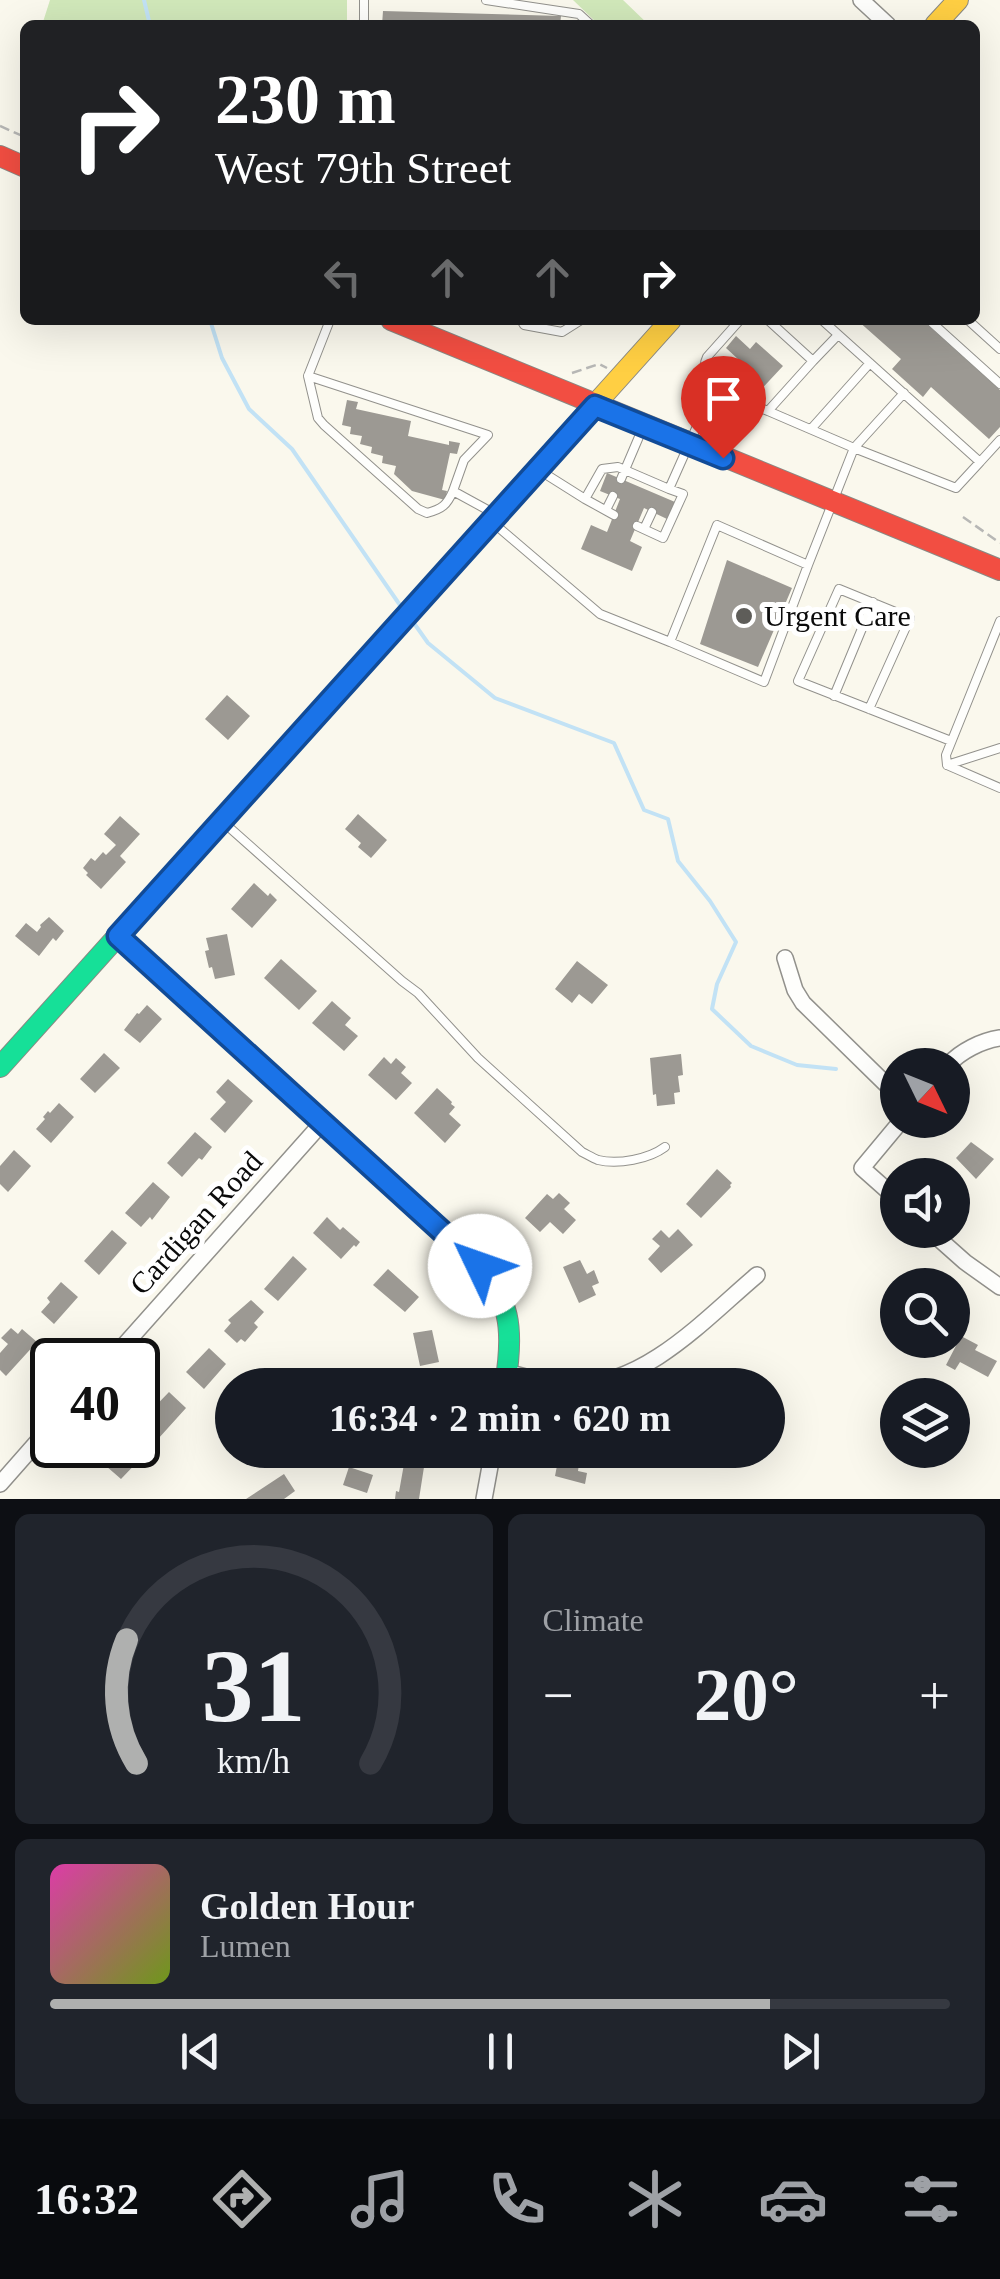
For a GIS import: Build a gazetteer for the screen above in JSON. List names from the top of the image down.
{
  "streets": {
    "street": ["Cardigan Road"]
  },
  "places": ["Urgent Care"],
  "north": "bottom right",
  "page": {
    "turn": ["230 m", "West 79th Street"],
    "limit": "40",
    "trip": "16:34 · 2 min · 620 m",
    "tile": "Climate",
    "heat": ["−", "20°", "+"],
    "song": ["Golden Hour", "Lumen"],
    "tabs": "16:32",
    "gauge": ["31", "km/h"]
  }
}
